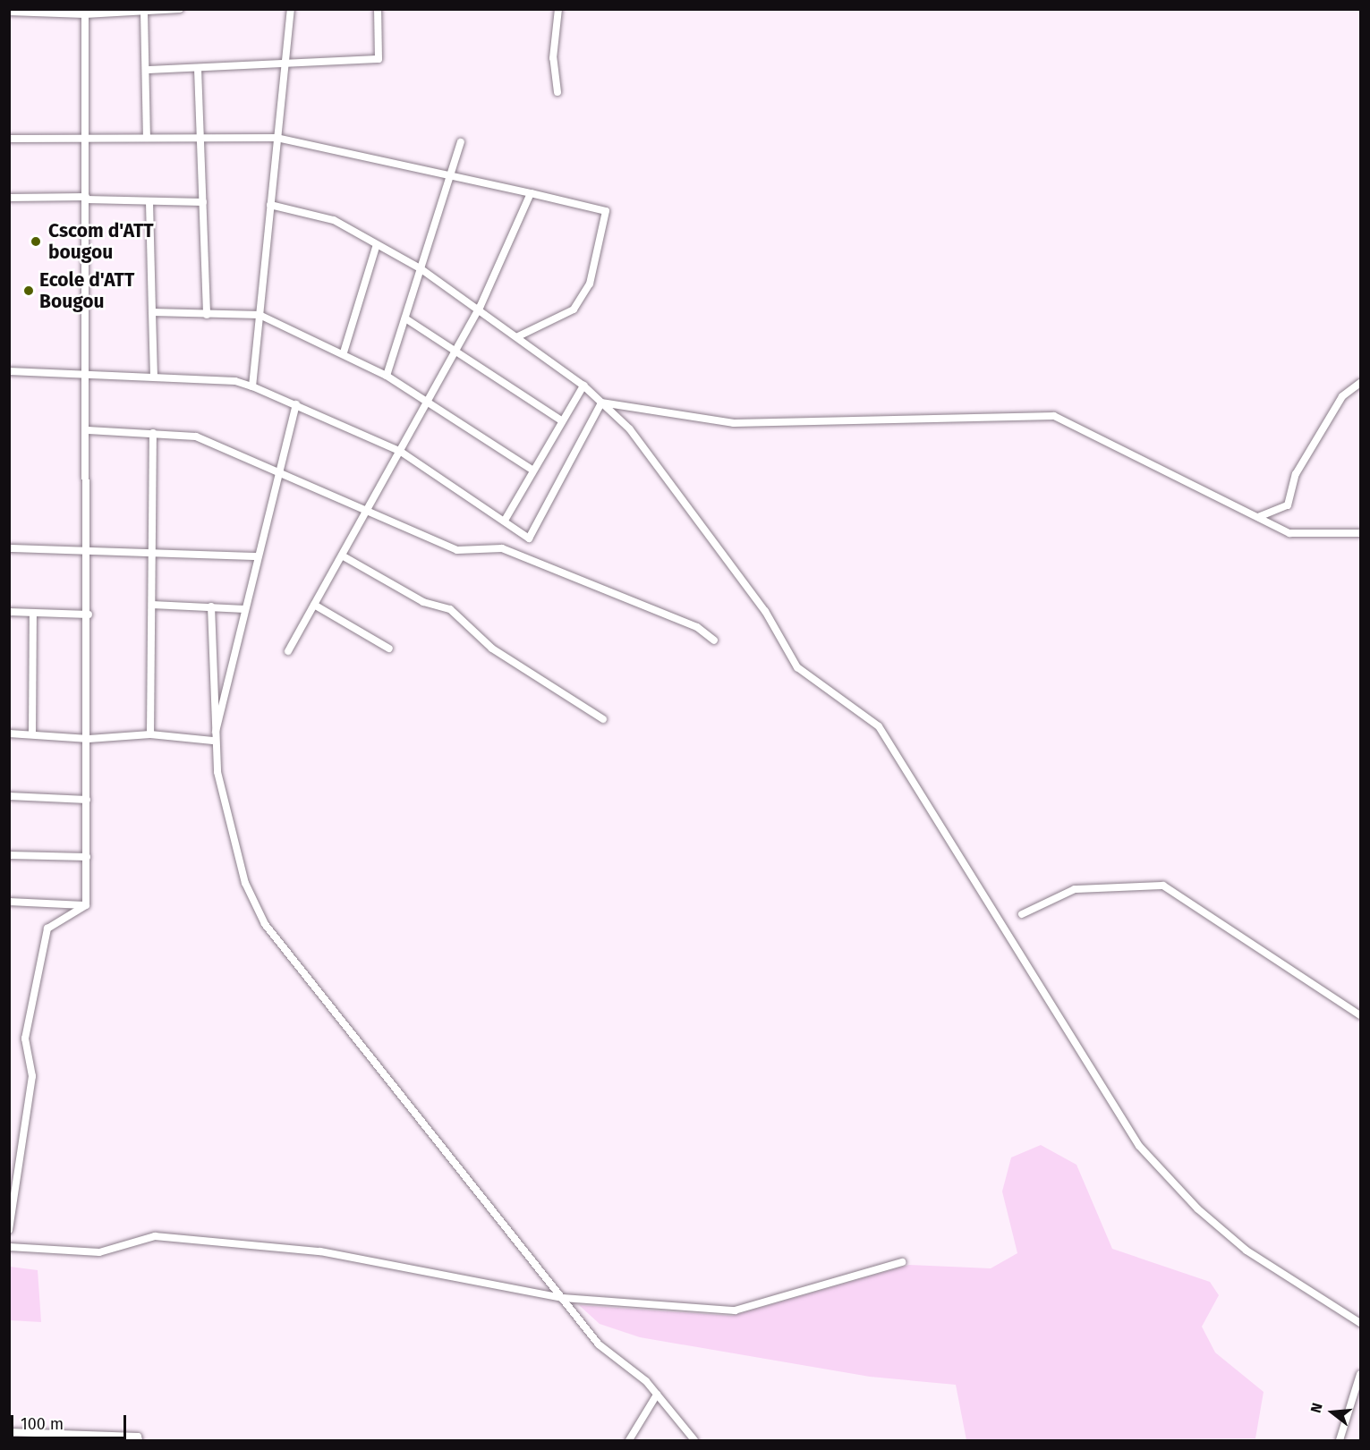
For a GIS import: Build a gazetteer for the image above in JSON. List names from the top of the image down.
{
  "places": ["Cscom d'ATT bougou", "Ecole d'ATT Bougou"],
  "scale_bar": "100 m",
  "north": "left"
}
